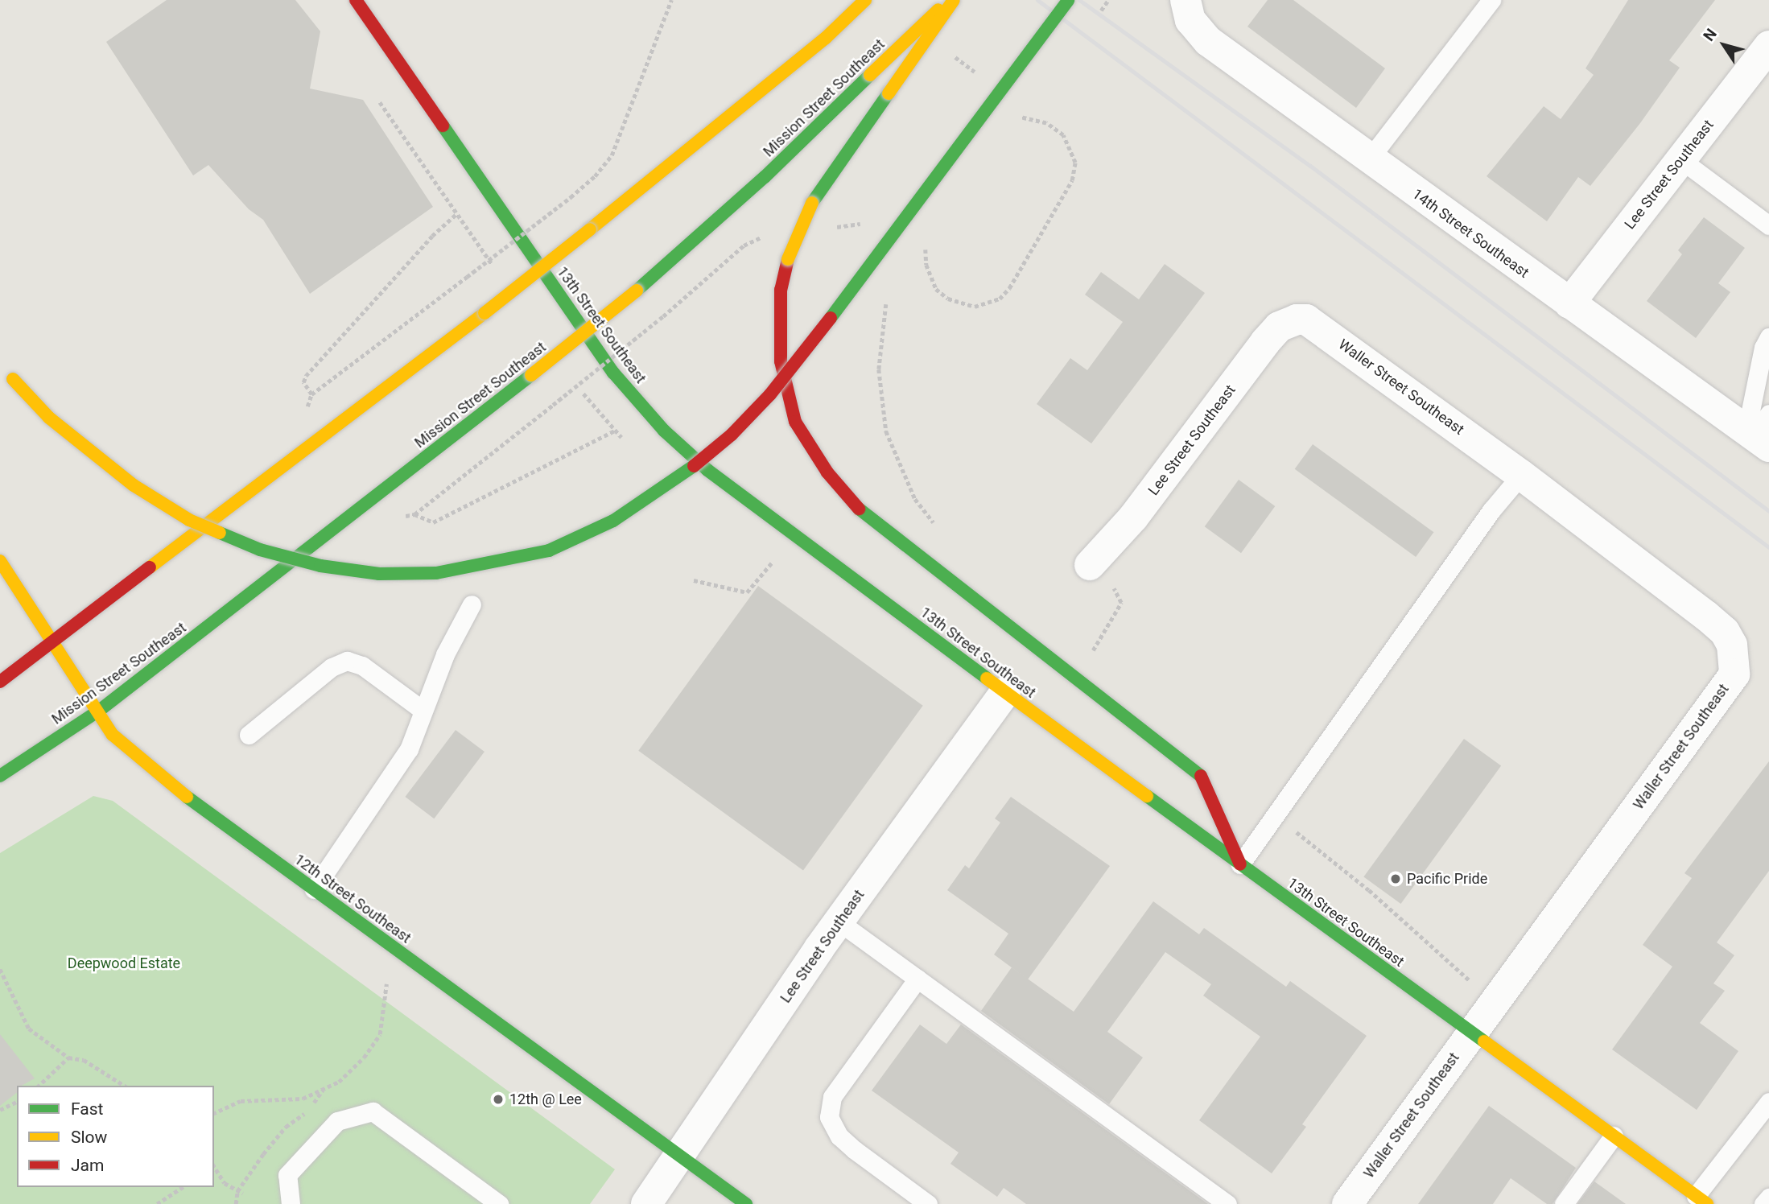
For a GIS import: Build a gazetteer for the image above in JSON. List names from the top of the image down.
{
  "streets": {
    "main road": ["Mission Street Southeast", "13th Street Southeast", "12th Street Southeast"],
    "street": ["Lee Street Southeast", "14th Street Southeast", "Waller Street Southeast"]
  },
  "crossings": [
    ["Mission Street Southeast", "12th Street Southeast"],
    ["Lee Street Southeast", "14th Street Southeast"],
    ["Lee Street Southeast", "13th Street Southeast"],
    ["Lee Street Southeast", "Waller Street Southeast"],
    ["Lee Street Southeast", "12th Street Southeast"],
    ["13th Street Southeast", "Waller Street Southeast"]
  ],
  "parks": ["Deepwood Estate"],
  "places": ["Pacific Pride", "12th @ Lee"],
  "legend": ["Fast", "Slow", "Jam"],
  "north": "top left"
}
